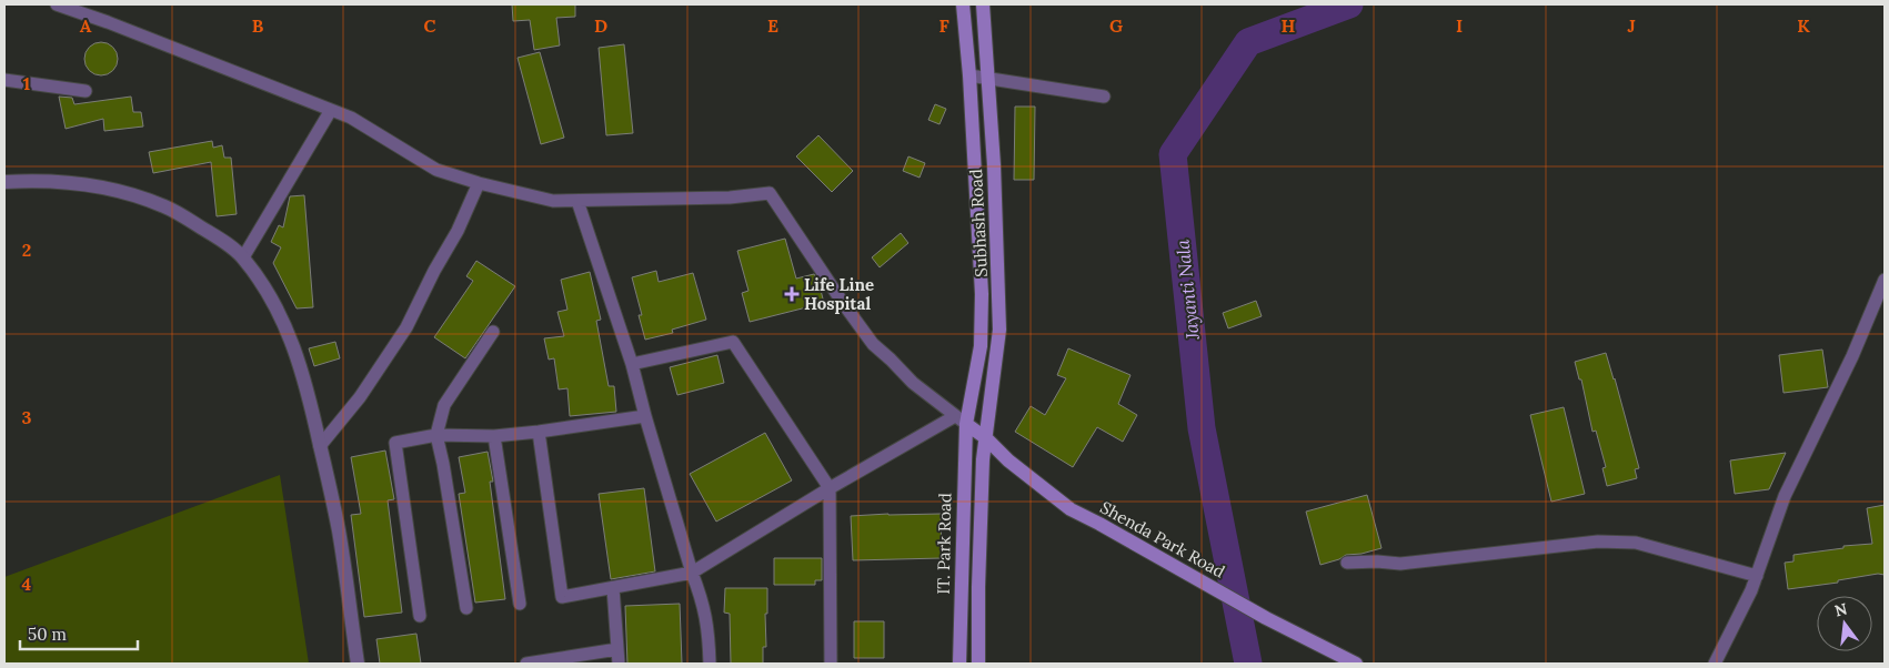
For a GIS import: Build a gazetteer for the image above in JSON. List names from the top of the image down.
{
  "streets": {
    "main road": ["Subhash Road", "Shenda Park Road", "IT. Park Road"]
  },
  "crossings": [
    ["Subhash Road", "Shenda Park Road"],
    ["Subhash Road", "IT. Park Road"],
    ["Shenda Park Road", "IT. Park Road"]
  ],
  "water": ["Jayanti Nala"],
  "places": {
    "health": ["Life Line Hospital"]
  },
  "scale_bar": "50 m",
  "north": "top",
  "grid": {
    "columns": [
      "A",
      "B",
      "C",
      "D",
      "E",
      "F",
      "G",
      "H",
      "I",
      "J",
      "K"
    ],
    "rows": [
      "1",
      "2",
      "3",
      "4"
    ]
  }
}
